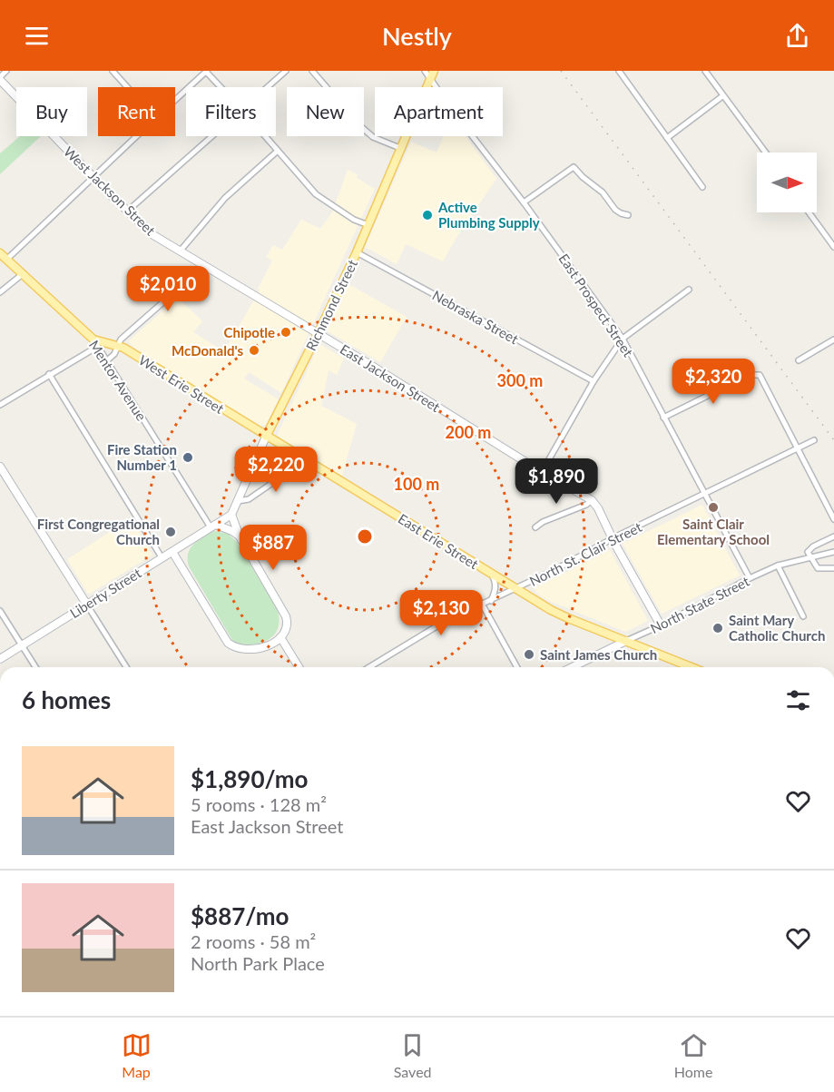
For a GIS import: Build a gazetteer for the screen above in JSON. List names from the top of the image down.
{
  "streets": {
    "main road": [
      "Richmond Street",
      "Mentor Avenue",
      "West Erie Street",
      "East Erie Street"
    ],
    "street": [
      "West Jackson Street",
      "East Prospect Street",
      "Nebraska Street",
      "East Jackson Street",
      "North St. Clair Street",
      "Liberty Street",
      "North State Street"
    ]
  },
  "crossings": [
    ["West Jackson Street", "Richmond Street"],
    ["West Jackson Street", "East Jackson Street"],
    ["Richmond Street", "East Prospect Street"],
    ["Richmond Street", "Nebraska Street"],
    ["Richmond Street", "East Jackson Street"],
    ["Richmond Street", "West Erie Street"],
    ["Richmond Street", "East Erie Street"],
    ["East Prospect Street", "North St. Clair Street"],
    ["East Prospect Street", "North State Street"],
    ["East Jackson Street", "North St. Clair Street"],
    ["East Jackson Street", "North State Street"],
    ["Mentor Avenue", "West Erie Street"],
    ["Mentor Avenue", "Liberty Street"],
    ["West Erie Street", "East Erie Street"],
    ["East Erie Street", "North St. Clair Street"],
    ["East Erie Street", "North State Street"]
  ],
  "places": [
    "Active Plumbing Supply",
    "Chipotle",
    "McDonald's",
    "Fire Station Number 1",
    "Saint Clair Elementary School",
    "First Congregational Church",
    "Saint Mary Catholic Church",
    "Saint James Church"
  ],
  "north": "right",
  "page": {
    "header": "Nestly",
    "chip": [
      "Buy",
      "Rent",
      "Filters",
      "New",
      "Apartment"
    ],
    "price": [
      "$2,010",
      "$2,320",
      "$2,220",
      "$1,890",
      "$887",
      "$2,130"
    ],
    "heading": "6 homes",
    "list": [
      {
        "name": "$1,890/mo",
        "note": "5 rooms · 128 m² · East Jackson Street"
      },
      {
        "name": "$887/mo",
        "note": "2 rooms · 58 m² · North Park Place"
      }
    ],
    "tabs": ["Map", "Saved", "Home"]
  },
  "rings": ["300 m", "200 m", "100 m"]
}
